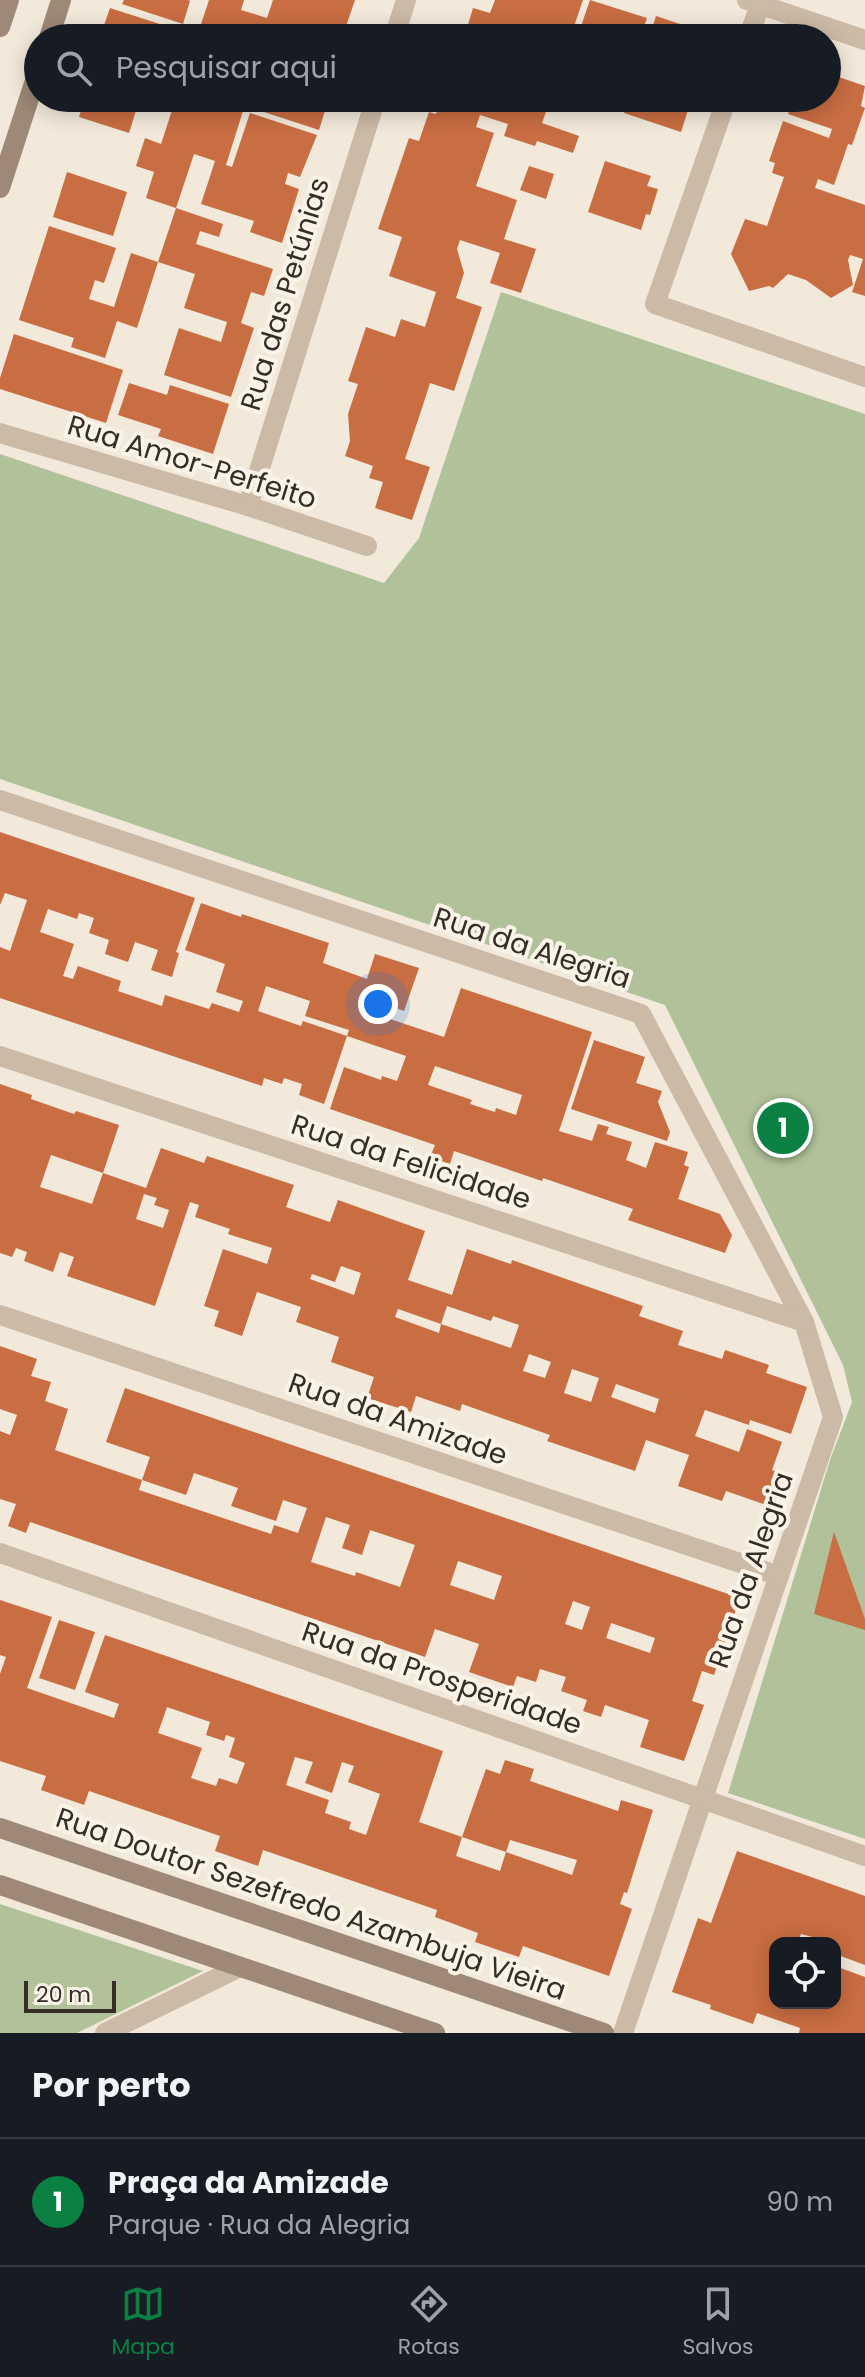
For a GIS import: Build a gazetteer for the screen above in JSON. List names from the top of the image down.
{
  "streets": {
    "main road": ["Rua Doutor Sezefredo Azambuja Vieira"],
    "street": [
      "Rua das Petúnias",
      "Rua Amor-Perfeito",
      "Rua da Alegria",
      "Rua da Felicidade",
      "Rua da Amizade",
      "Rua da Prosperidade"
    ]
  },
  "crossings": [
    ["Rua das Petúnias", "Rua Amor-Perfeito"],
    ["Rua da Alegria", "Rua da Felicidade"],
    ["Rua da Alegria", "Rua da Amizade"],
    ["Rua da Alegria", "Rua da Prosperidade"]
  ],
  "scale_bar": "20 m",
  "page": {
    "search": "Pesquisar aqui",
    "pins": "1",
    "scale": "20 m",
    "heading": "Por perto",
    "list": [
      {
        "mark": "1",
        "name": "Praça da Amizade",
        "note": "Parque · Rua da Alegria",
        "value": "90 m"
      }
    ],
    "nav": ["Mapa", "Rotas", "Salvos"]
  }
}
